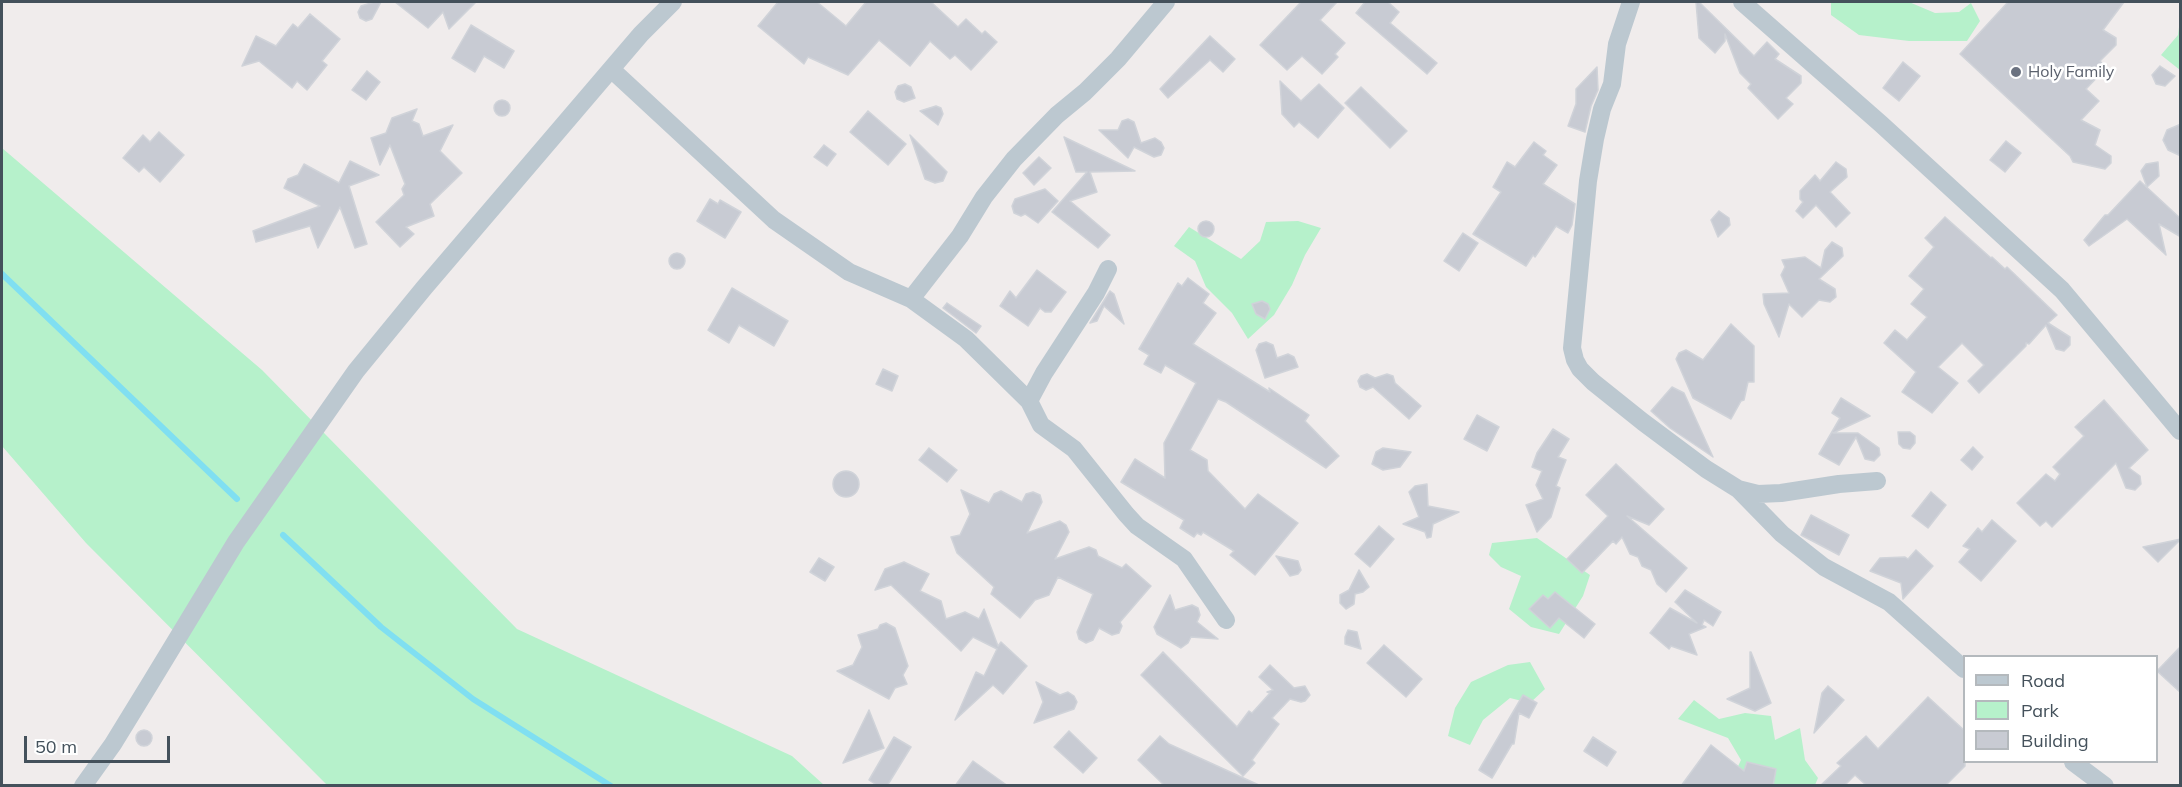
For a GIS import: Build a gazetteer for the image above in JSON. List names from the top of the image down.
{
  "places": ["Holy Family"],
  "legend": ["Road", "Park", "Building"],
  "scale_bar": "50 m"
}
